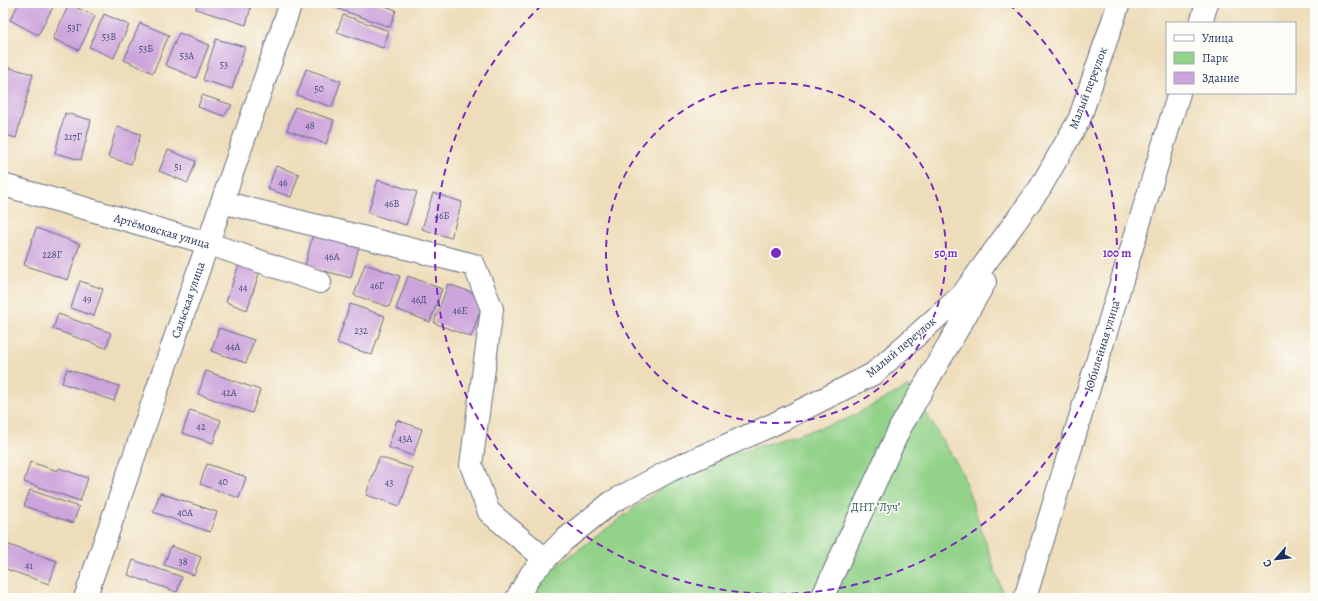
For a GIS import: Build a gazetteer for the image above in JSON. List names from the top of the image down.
{
  "streets": {
    "street": [
      "Малый переулок",
      "Артёмовская улица",
      "Сальская улица",
      "Юбилейная улица"
    ]
  },
  "crossings": [
    ["Артёмовская улица", "Сальская улица"]
  ],
  "parks": ["ДНТ \"Луч\""],
  "house_numbers": [
    "53Г",
    "53В",
    "53Б",
    "53А",
    "53",
    "50",
    "48",
    "217Г",
    "51",
    "46",
    "46В",
    "46Б",
    "228Г",
    "46А",
    "46Г",
    "44",
    "49",
    "46Д",
    "46Е",
    "232",
    "44А",
    "42А",
    "42",
    "43А",
    "40",
    "43",
    "40А",
    "38",
    "41"
  ],
  "legend": ["Улица", "Парк", "Здание"],
  "north": "bottom left",
  "rings": ["50 m", "100 m"]
}
